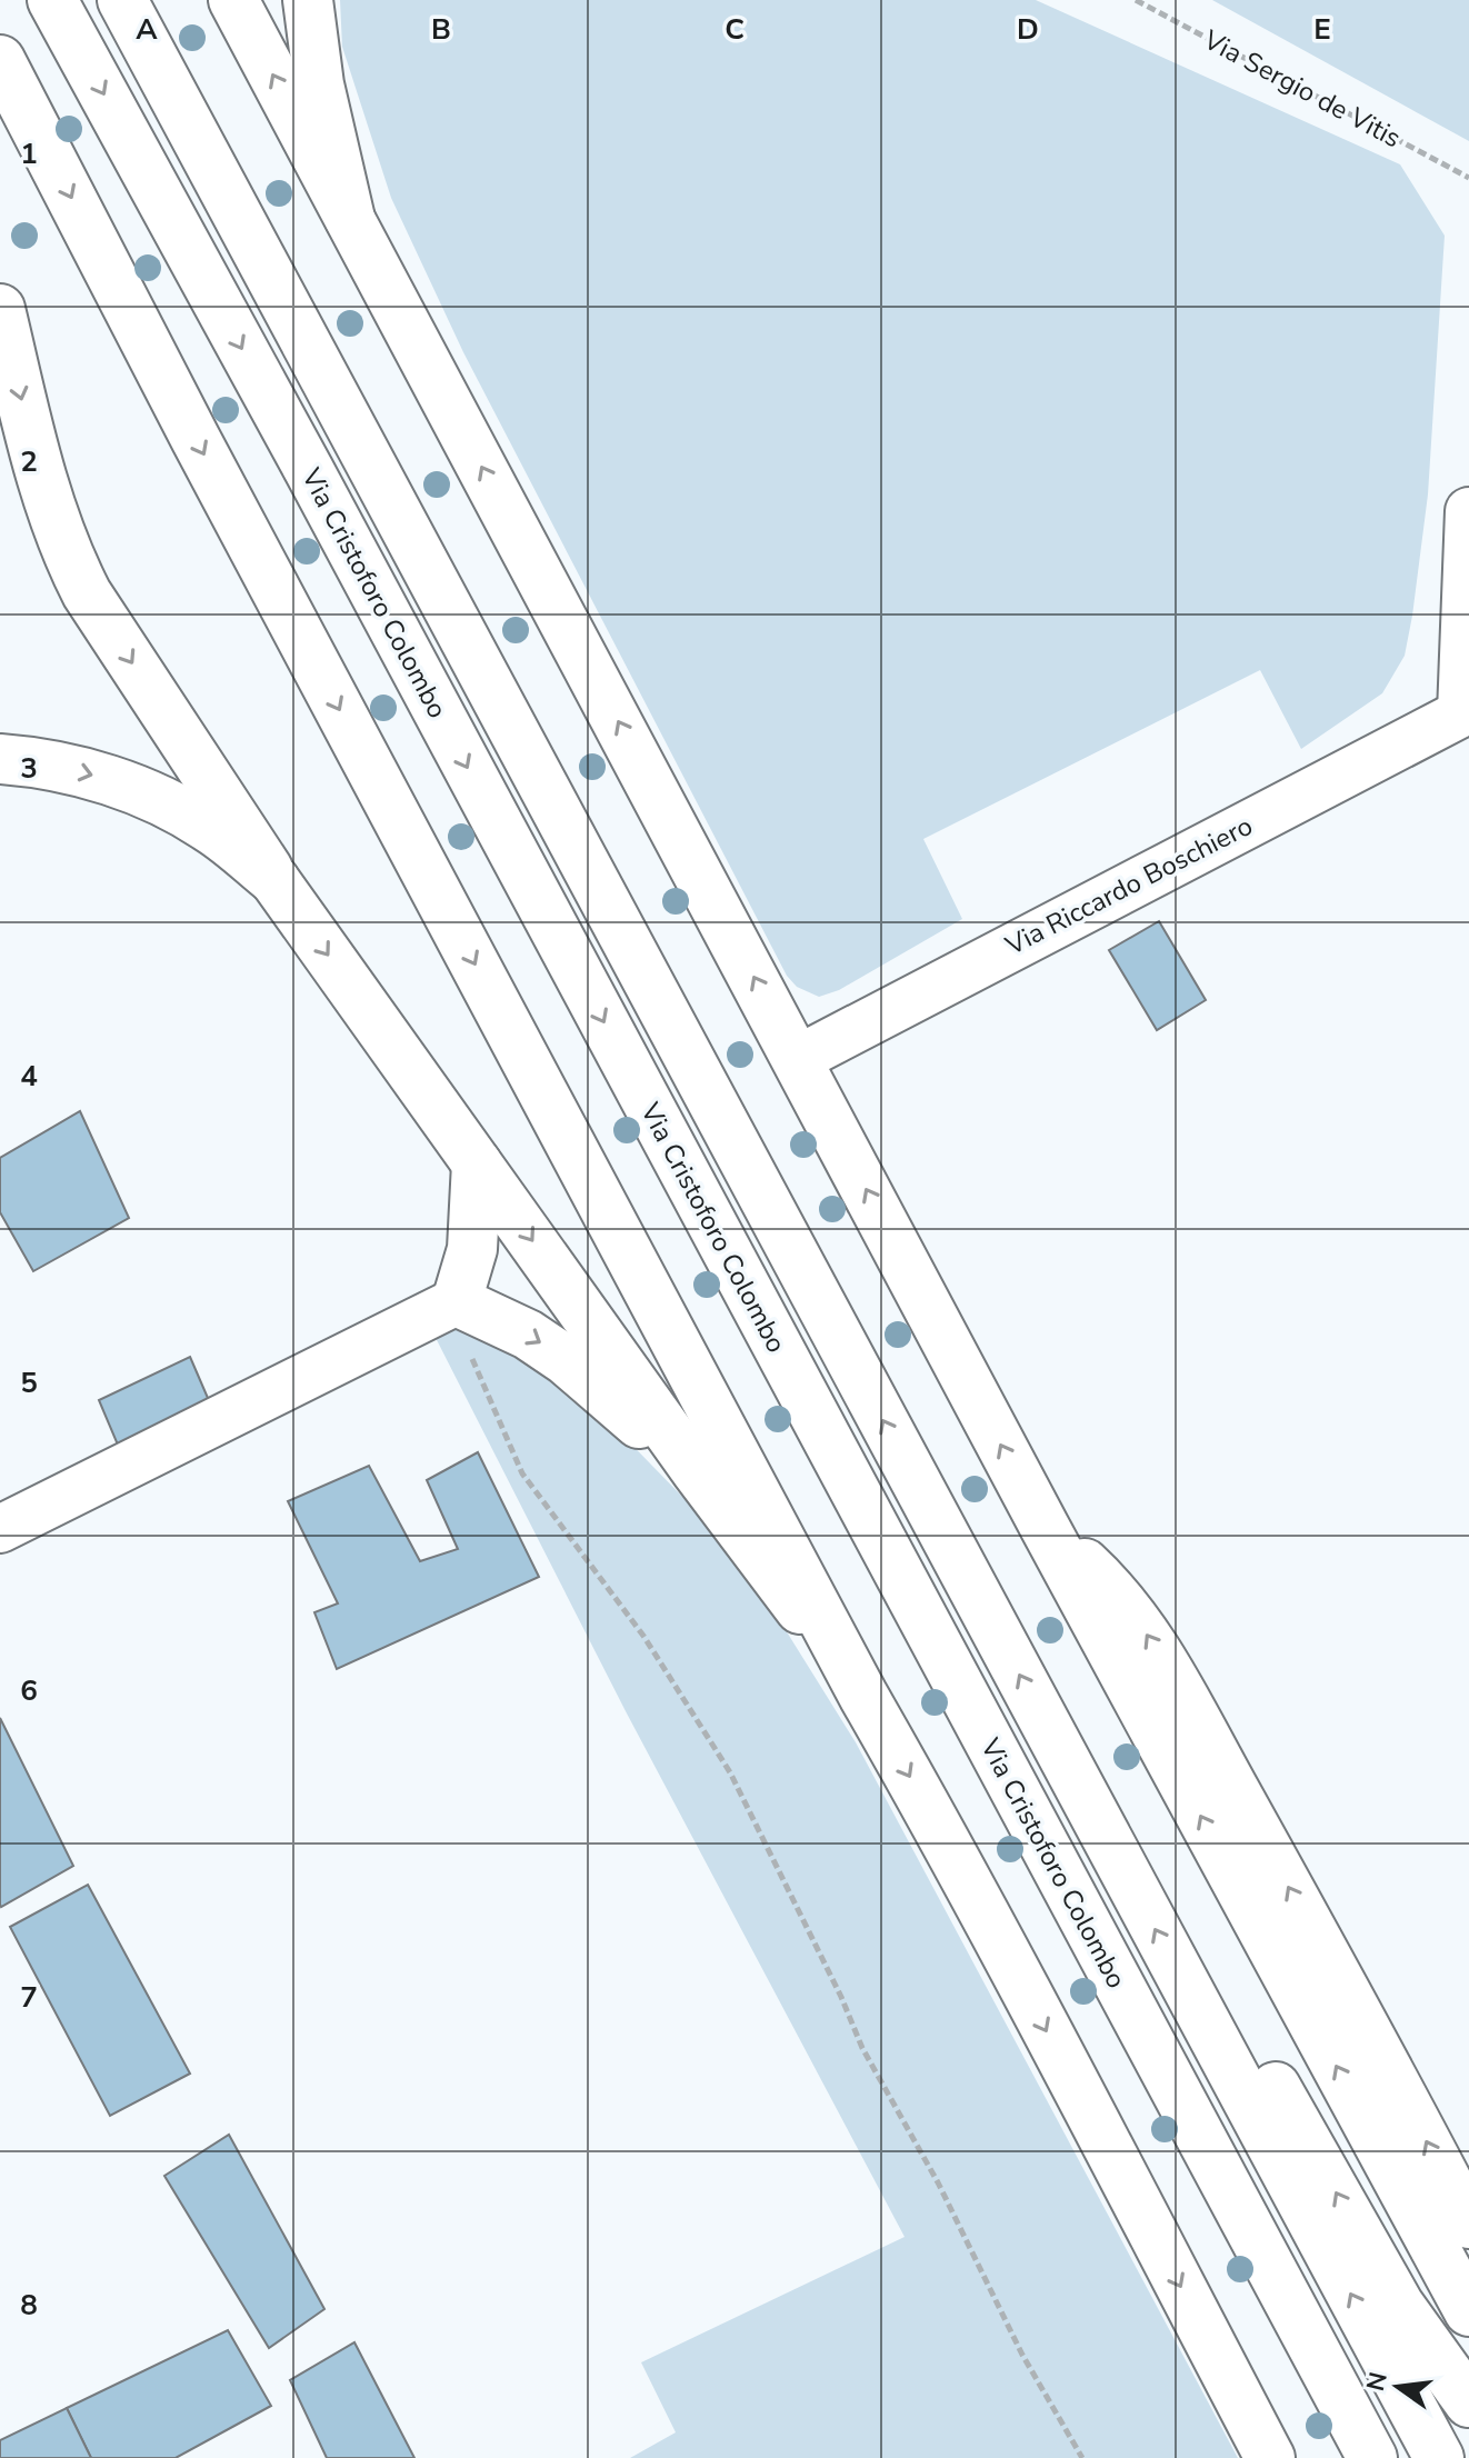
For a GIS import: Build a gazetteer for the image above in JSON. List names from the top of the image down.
{
  "streets": {
    "main road": ["Via Cristoforo Colombo"],
    "street": ["Via Riccardo Boschiero"],
    "path": ["Via Sergio de Vitis"]
  },
  "north": "left",
  "grid": {
    "columns": [
      "A",
      "B",
      "C",
      "D",
      "E"
    ],
    "rows": [
      "1",
      "2",
      "3",
      "4",
      "5",
      "6",
      "7",
      "8"
    ]
  }
}
